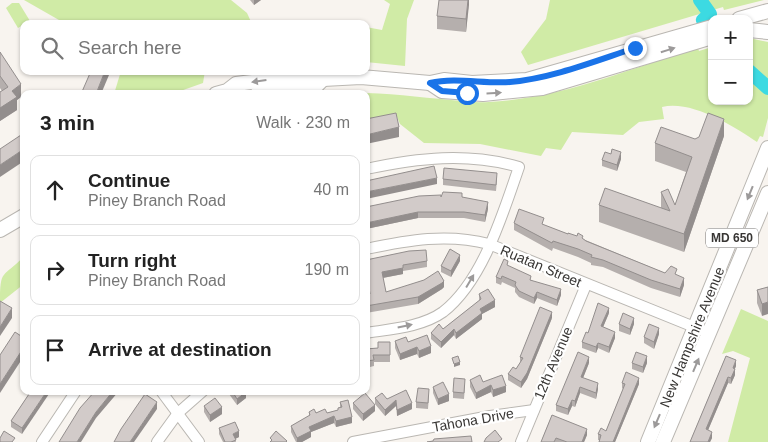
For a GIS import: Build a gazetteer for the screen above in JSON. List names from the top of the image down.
{
  "streets": {
    "main road": ["MD 650", "New Hampshire Avenue"],
    "street": ["Ruatan Street", "12th Avenue", "Tahona Drive"]
  },
  "crossings": [
    ["Ruatan Street", "New Hampshire Avenue"],
    ["Ruatan Street", "12th Avenue"],
    ["12th Avenue", "Tahona Drive"]
  ],
  "page": {
    "map_buttons": ["+", "−"],
    "search": "Search here",
    "heading": ["3 min", "Walk · 230 m"],
    "list": [
      ["Continue", "Piney Branch Road", "40 m"],
      ["Turn right", "Piney Branch Road", "190 m"],
      "Arrive at destination"
    ]
  }
}
